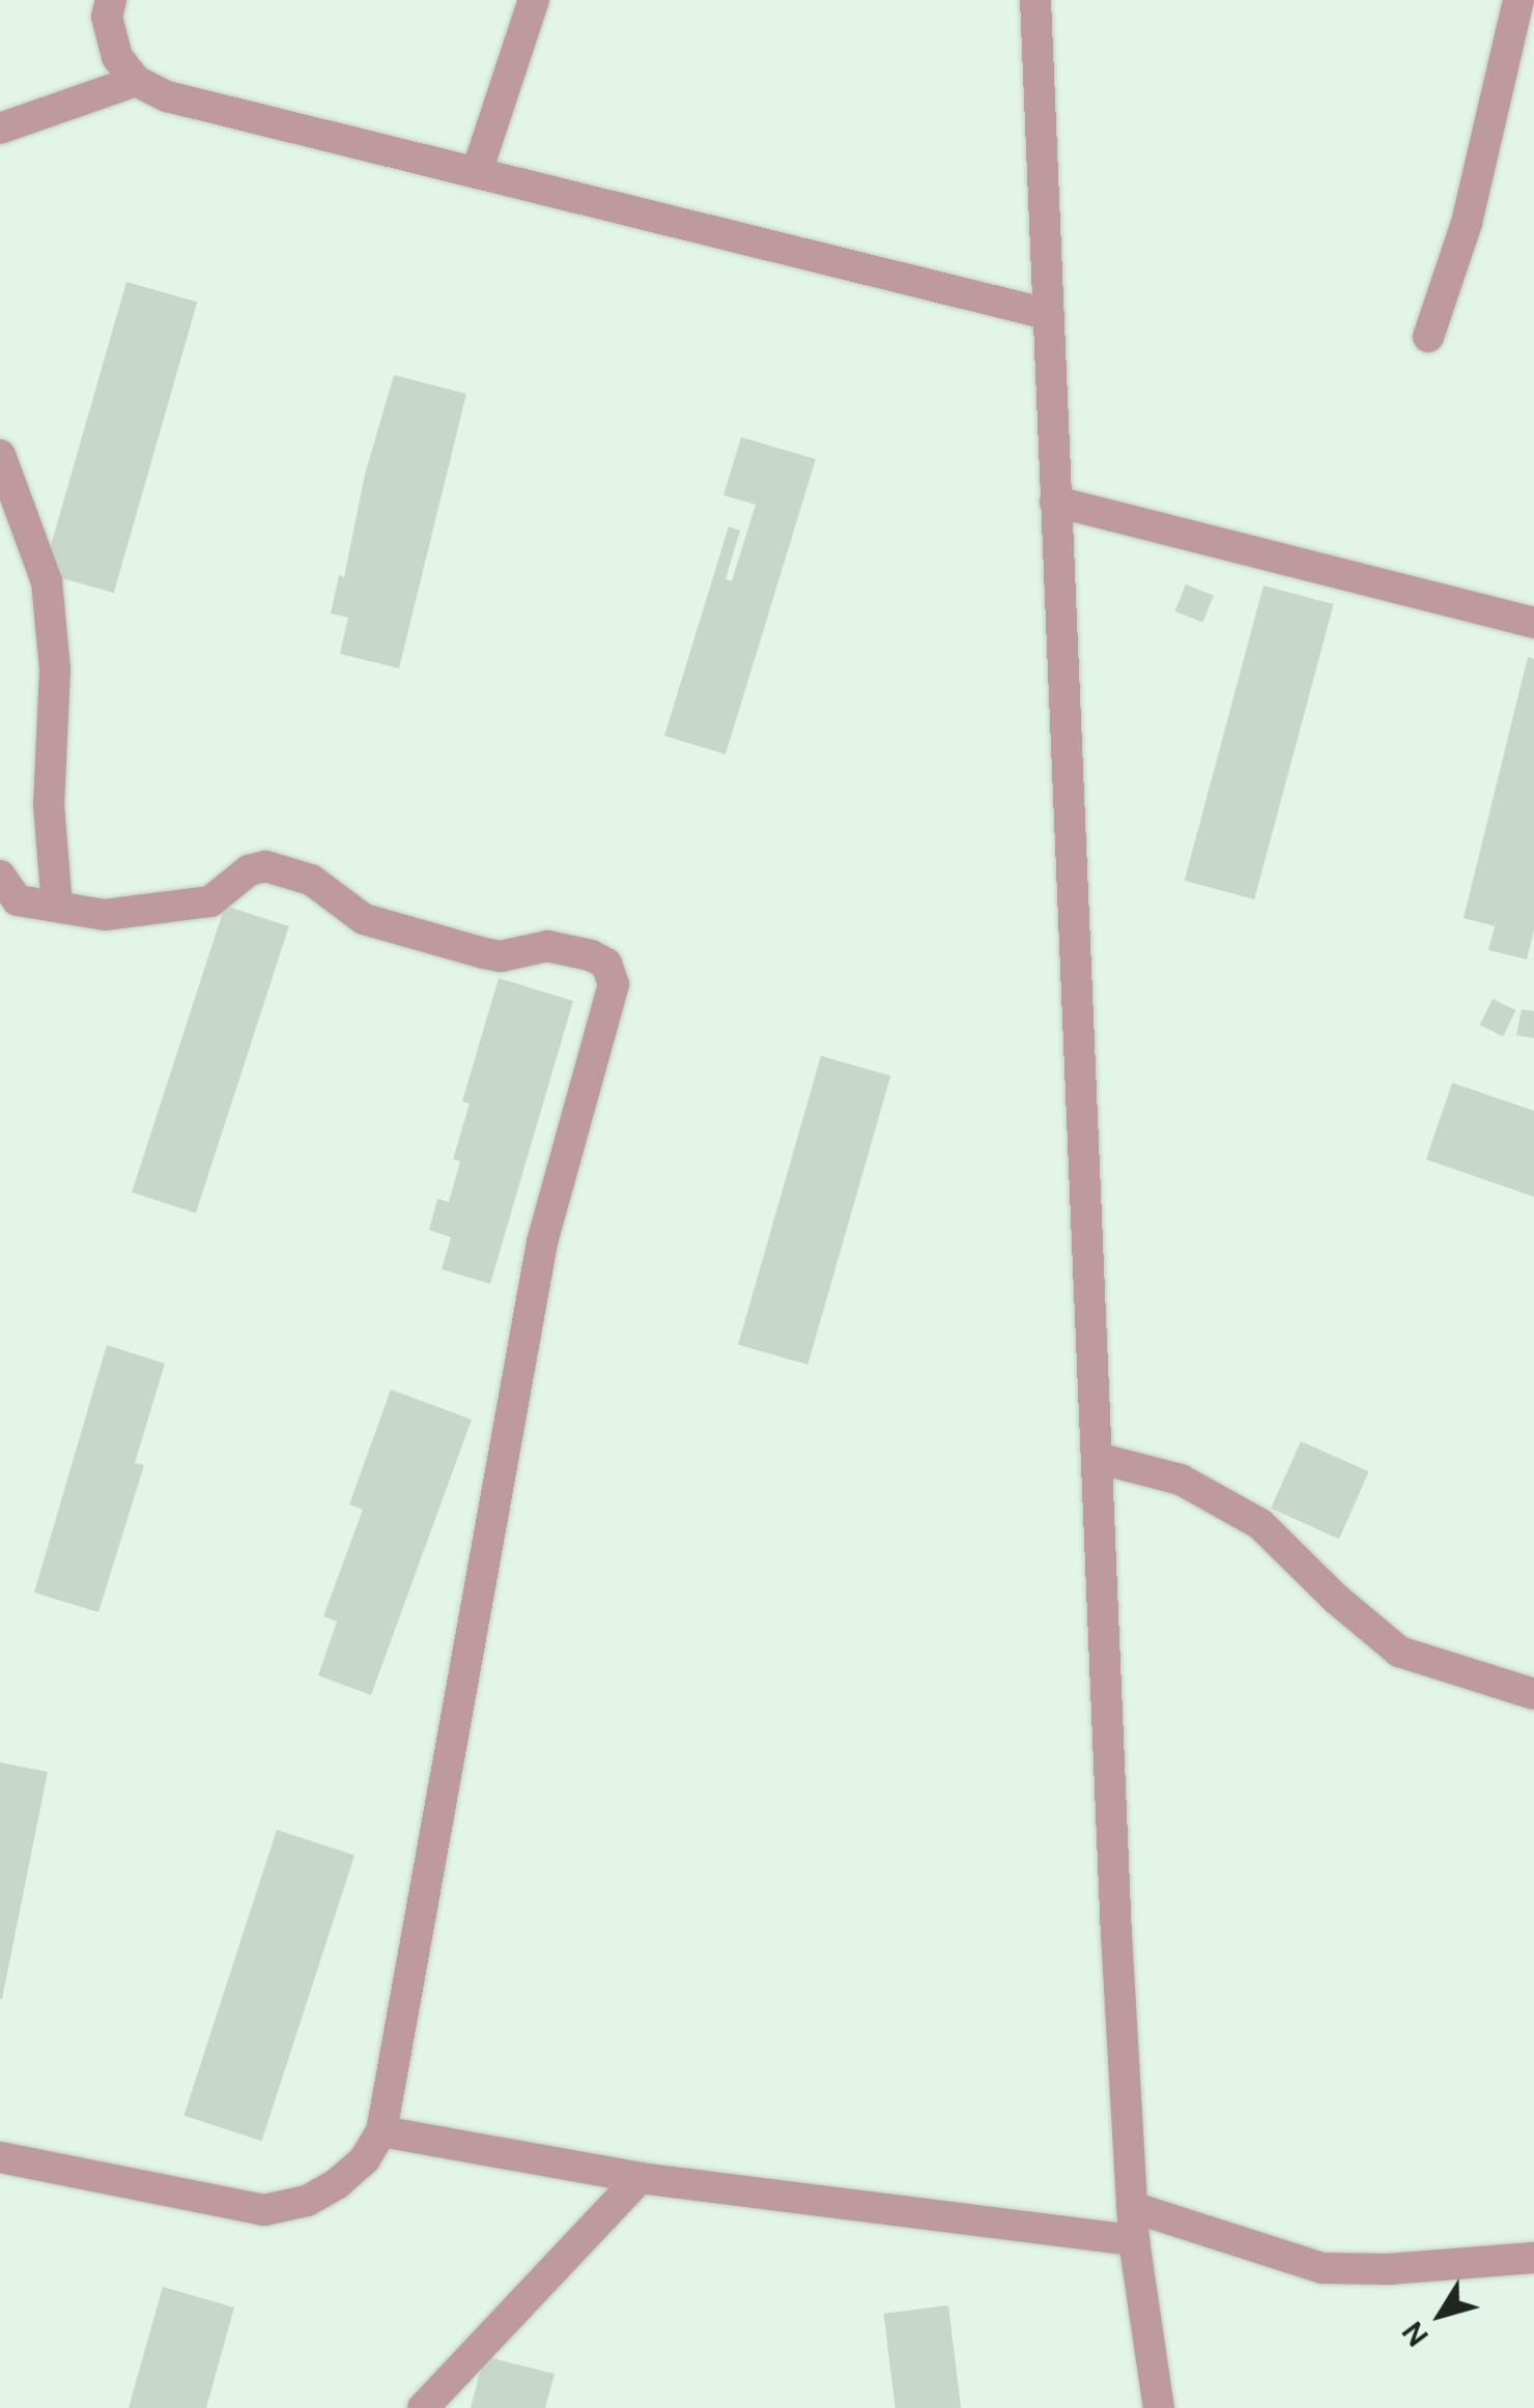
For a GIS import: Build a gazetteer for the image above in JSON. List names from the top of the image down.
{
  "north": "bottom left"
}
